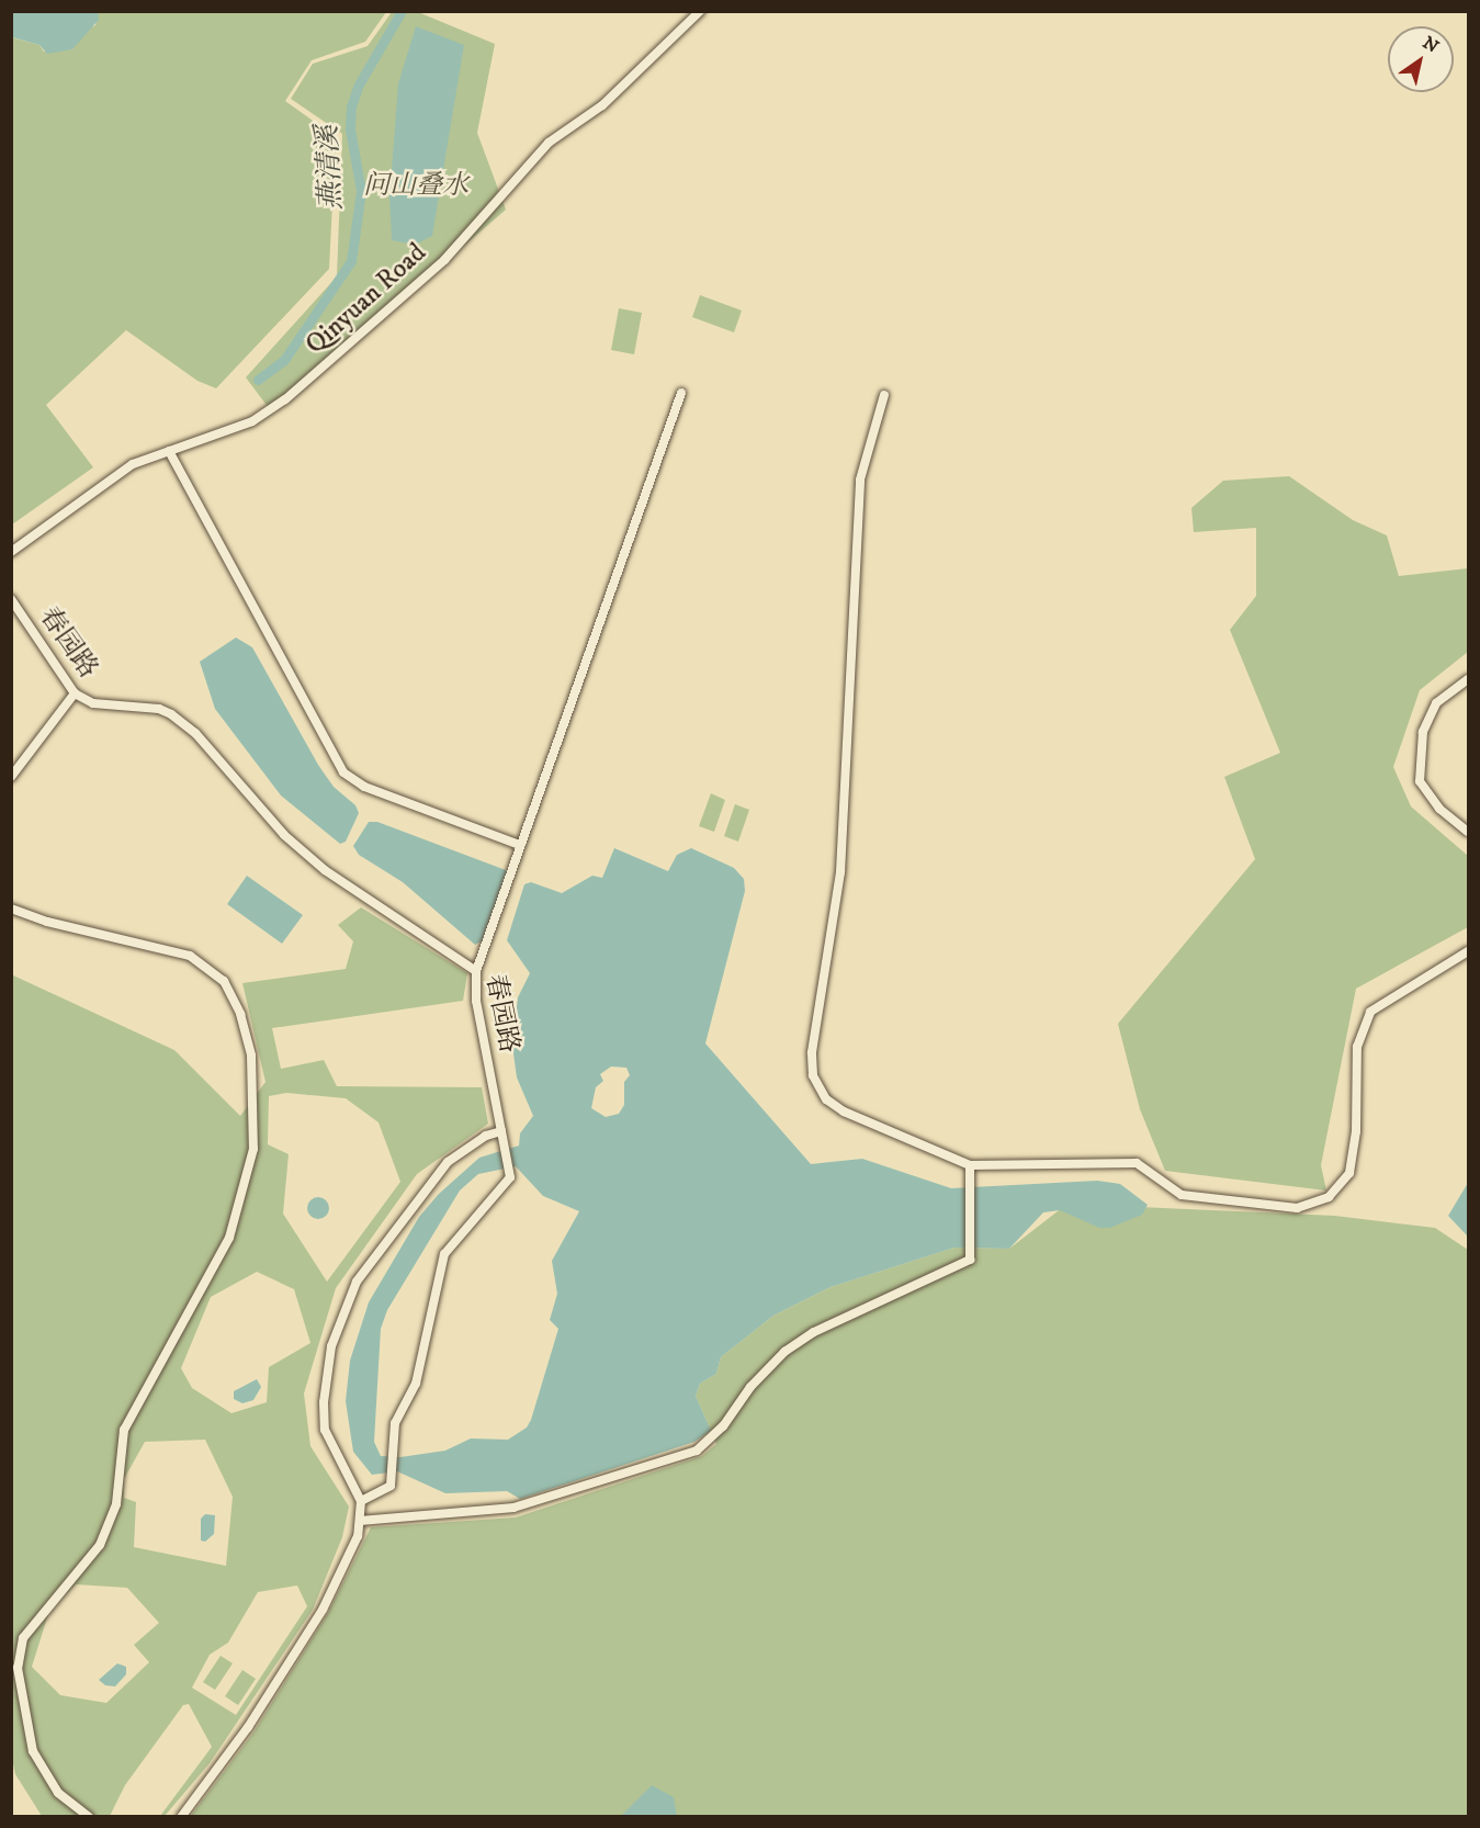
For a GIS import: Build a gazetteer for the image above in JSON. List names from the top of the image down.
{
  "streets": {
    "street": ["Qinyuan Road", "春园路"]
  },
  "water": ["燕清溪"],
  "parks": ["问山叠水"],
  "north": "top right"
}
